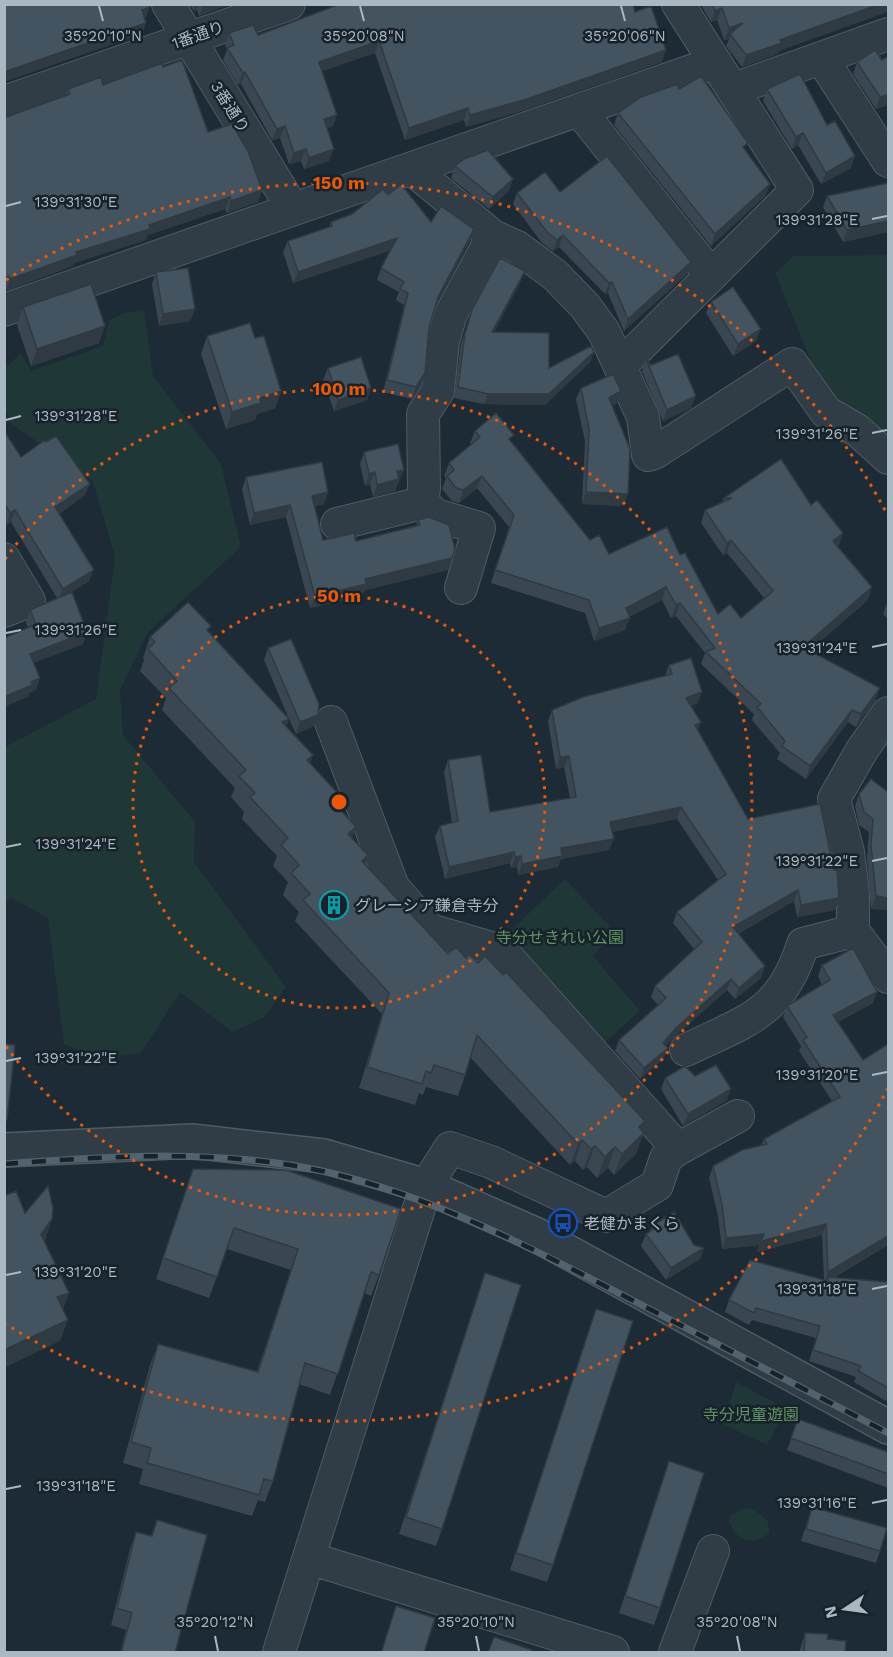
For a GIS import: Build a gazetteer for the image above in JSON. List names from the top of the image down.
{
  "streets": {
    "street": ["1番通り", "3番通り"]
  },
  "crossings": [
    ["1番通り", "3番通り"]
  ],
  "parks": ["寺分せきれい公園", "寺分児童遊園"],
  "places": {
    "building": ["グレーシア鎌倉寺分"],
    "bus stop": ["老健かまくら"]
  },
  "north": "left",
  "coordinates": [
    "35°20'10\"N",
    "35°20'08\"N",
    "35°20'06\"N",
    "139°31'30\"E",
    "139°31'28\"E",
    "139°31'26\"E",
    "139°31'24\"E",
    "139°31'22\"E",
    "139°31'20\"E",
    "139°31'18\"E",
    "139°31'16\"E",
    "35°20'12\"N"
  ],
  "rings": ["150 m", "100 m", "50 m"]
}
